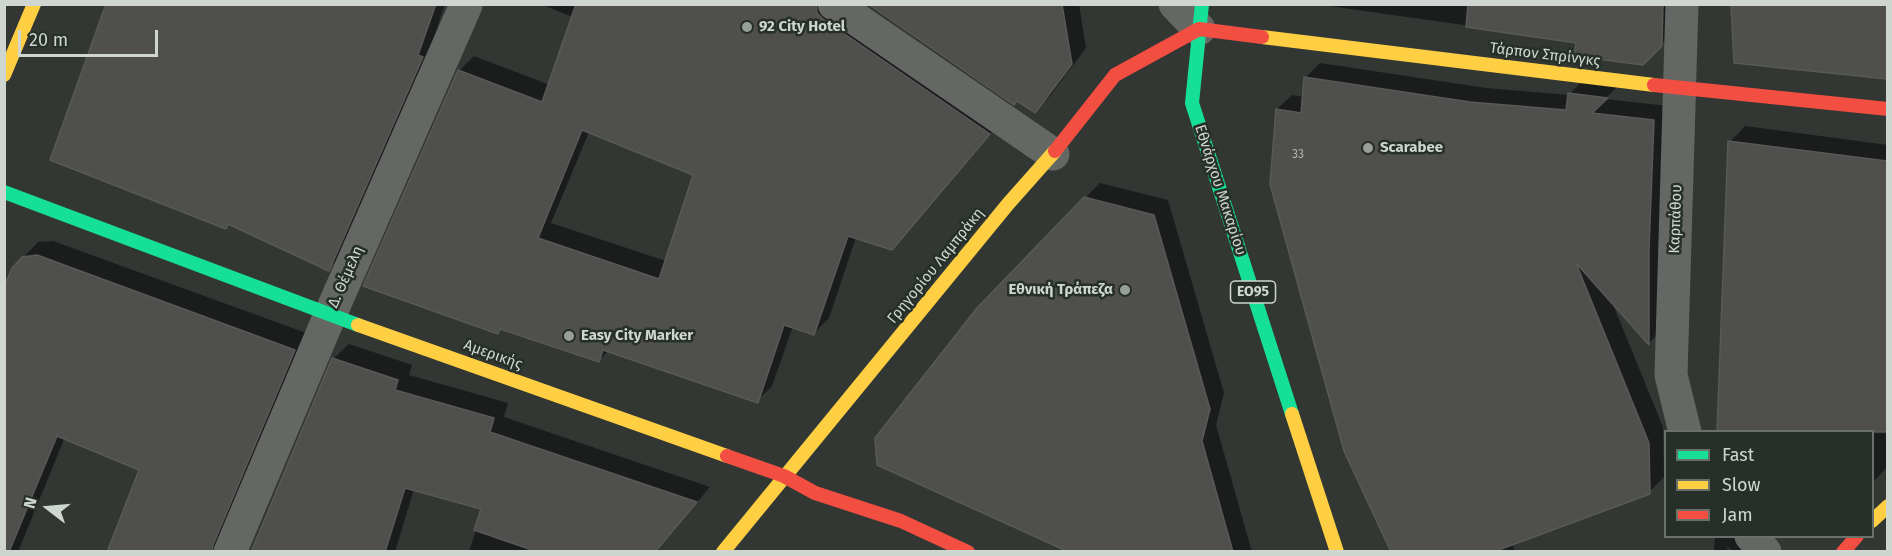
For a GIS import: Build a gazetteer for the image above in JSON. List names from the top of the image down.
{
  "streets": {
    "street": [
      "Τάρπον Σπρίνγκς",
      "Εθνάρχου Μακαρίου",
      "Καρπάθου",
      "Γρηγορίου Λαμπράκη",
      "Δ. Θέμελη",
      "ΕΟ95",
      "Αμερικής"
    ]
  },
  "crossings": [
    ["Τάρπον Σπρίνγκς", "Εθνάρχου Μακαρίου"],
    ["Τάρπον Σπρίνγκς", "Καρπάθου"],
    ["Τάρπον Σπρίνγκς", "Γρηγορίου Λαμπράκη"],
    ["Εθνάρχου Μακαρίου", "Γρηγορίου Λαμπράκη"],
    ["Γρηγορίου Λαμπράκη", "Αμερικής"],
    ["Δ. Θέμελη", "Αμερικής"]
  ],
  "places": [
    "92 City Hotel",
    "Scarabee",
    "Εθνική Τράπεζα",
    "Easy City Marker"
  ],
  "house_numbers": ["33"],
  "legend": ["Fast", "Slow", "Jam"],
  "scale_bar": "20 m",
  "north": "left"
}
